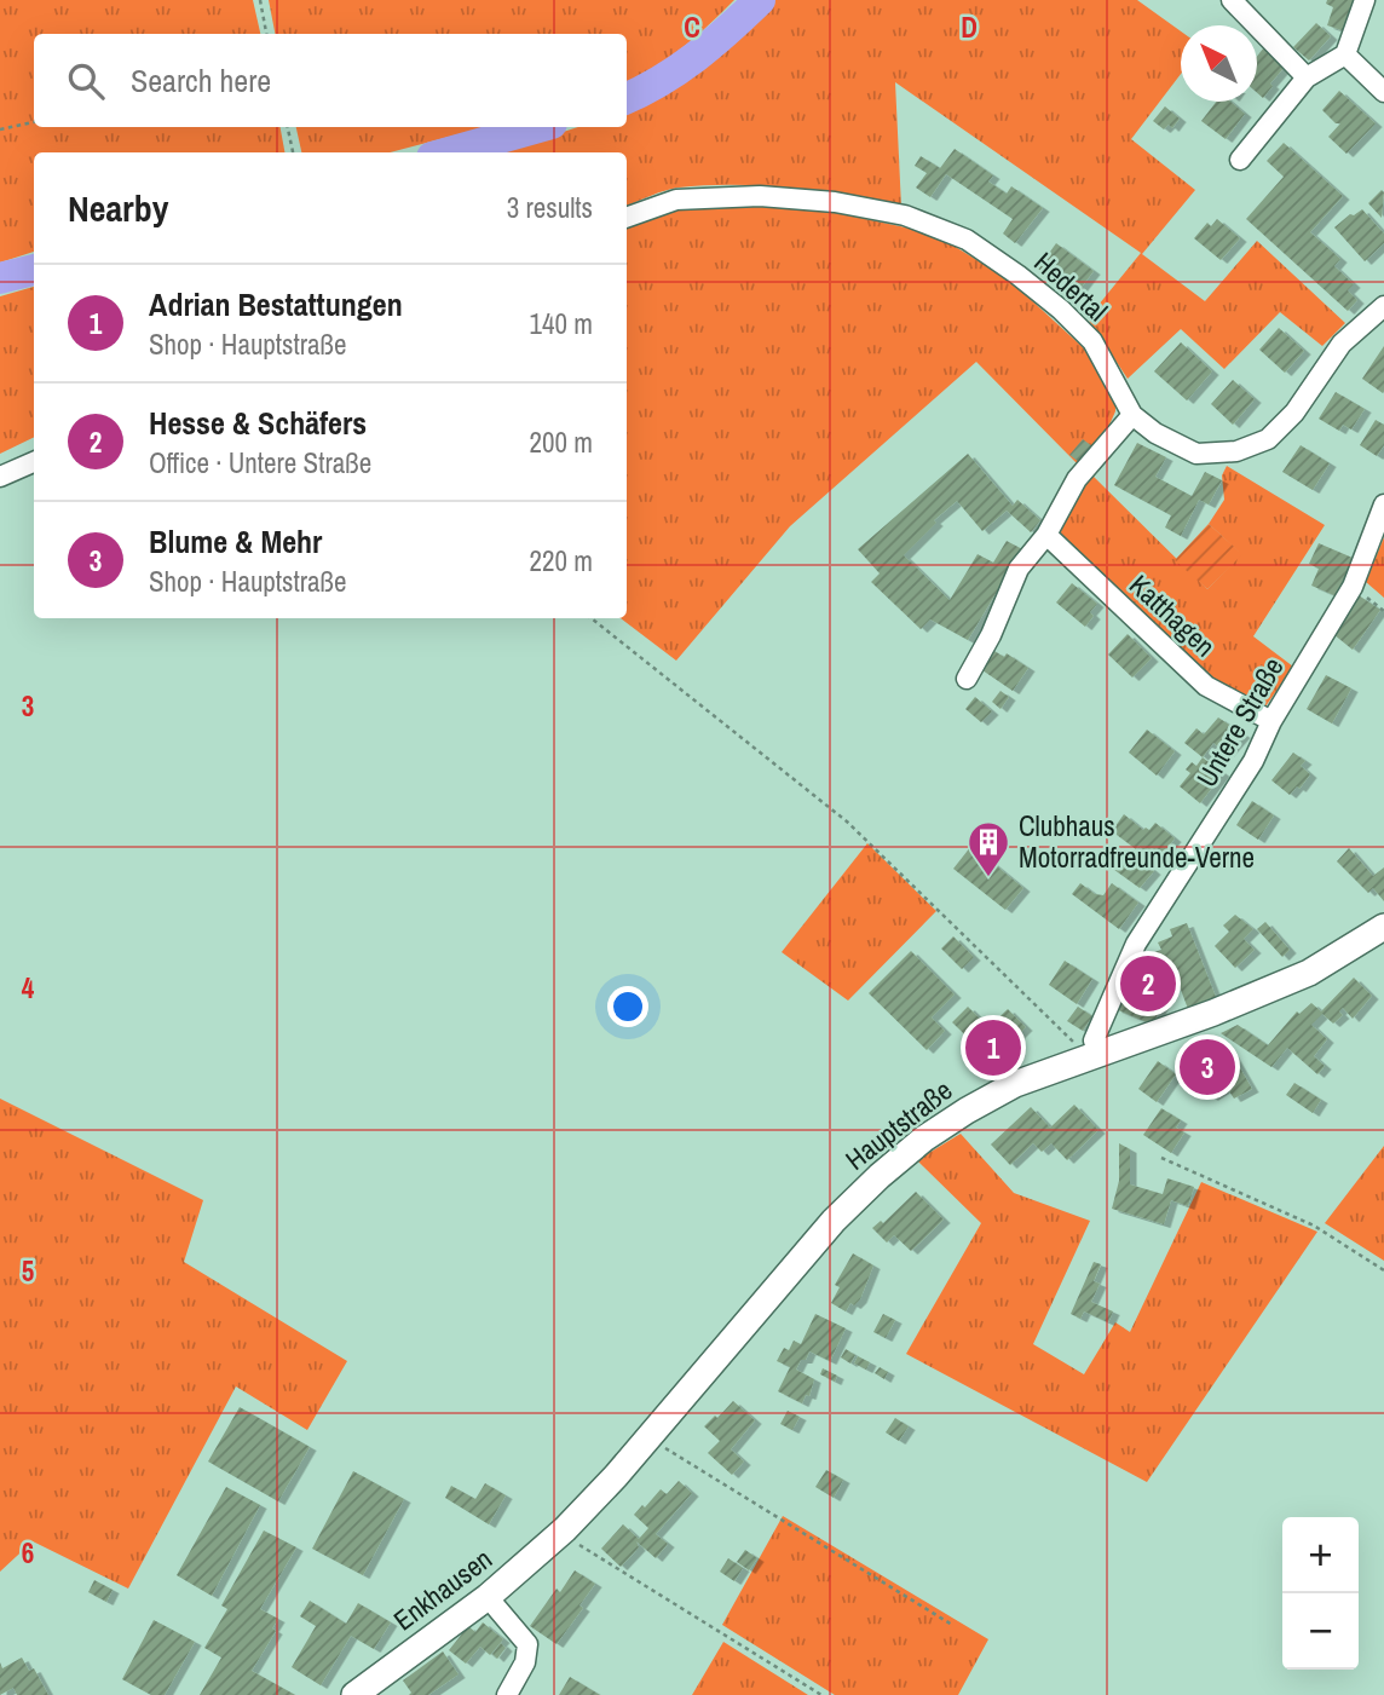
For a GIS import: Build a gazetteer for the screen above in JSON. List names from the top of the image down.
{
  "streets": {
    "main road": ["Hauptstraße", "Enkhausen"],
    "street": ["Hedertal", "Katthagen", "Untere Straße"]
  },
  "crossings": [
    ["Katthagen", "Untere Straße"],
    ["Untere Straße", "Hauptstraße"],
    ["Hauptstraße", "Enkhausen"]
  ],
  "places": {
    "building": ["Clubhaus Motorradfreunde-Verne"]
  },
  "north": "top left",
  "page": {
    "search": "Search here",
    "heading": ["Nearby", "3 results"],
    "list": [
      {
        "mark": "1",
        "name": "Adrian Bestattungen",
        "note": "Shop · Hauptstraße",
        "value": "140 m"
      },
      {
        "mark": "2",
        "name": "Hesse & Schäfers",
        "note": "Office · Untere Straße",
        "value": "200 m"
      },
      {
        "mark": "3",
        "name": "Blume & Mehr",
        "note": "Shop · Hauptstraße",
        "value": "220 m"
      }
    ],
    "pins": ["2", "1", "3"],
    "map_buttons": ["+", "−"]
  },
  "grid": {
    "columns": ["C", "D"],
    "rows": [
      "3",
      "4",
      "5",
      "6"
    ]
  }
}
